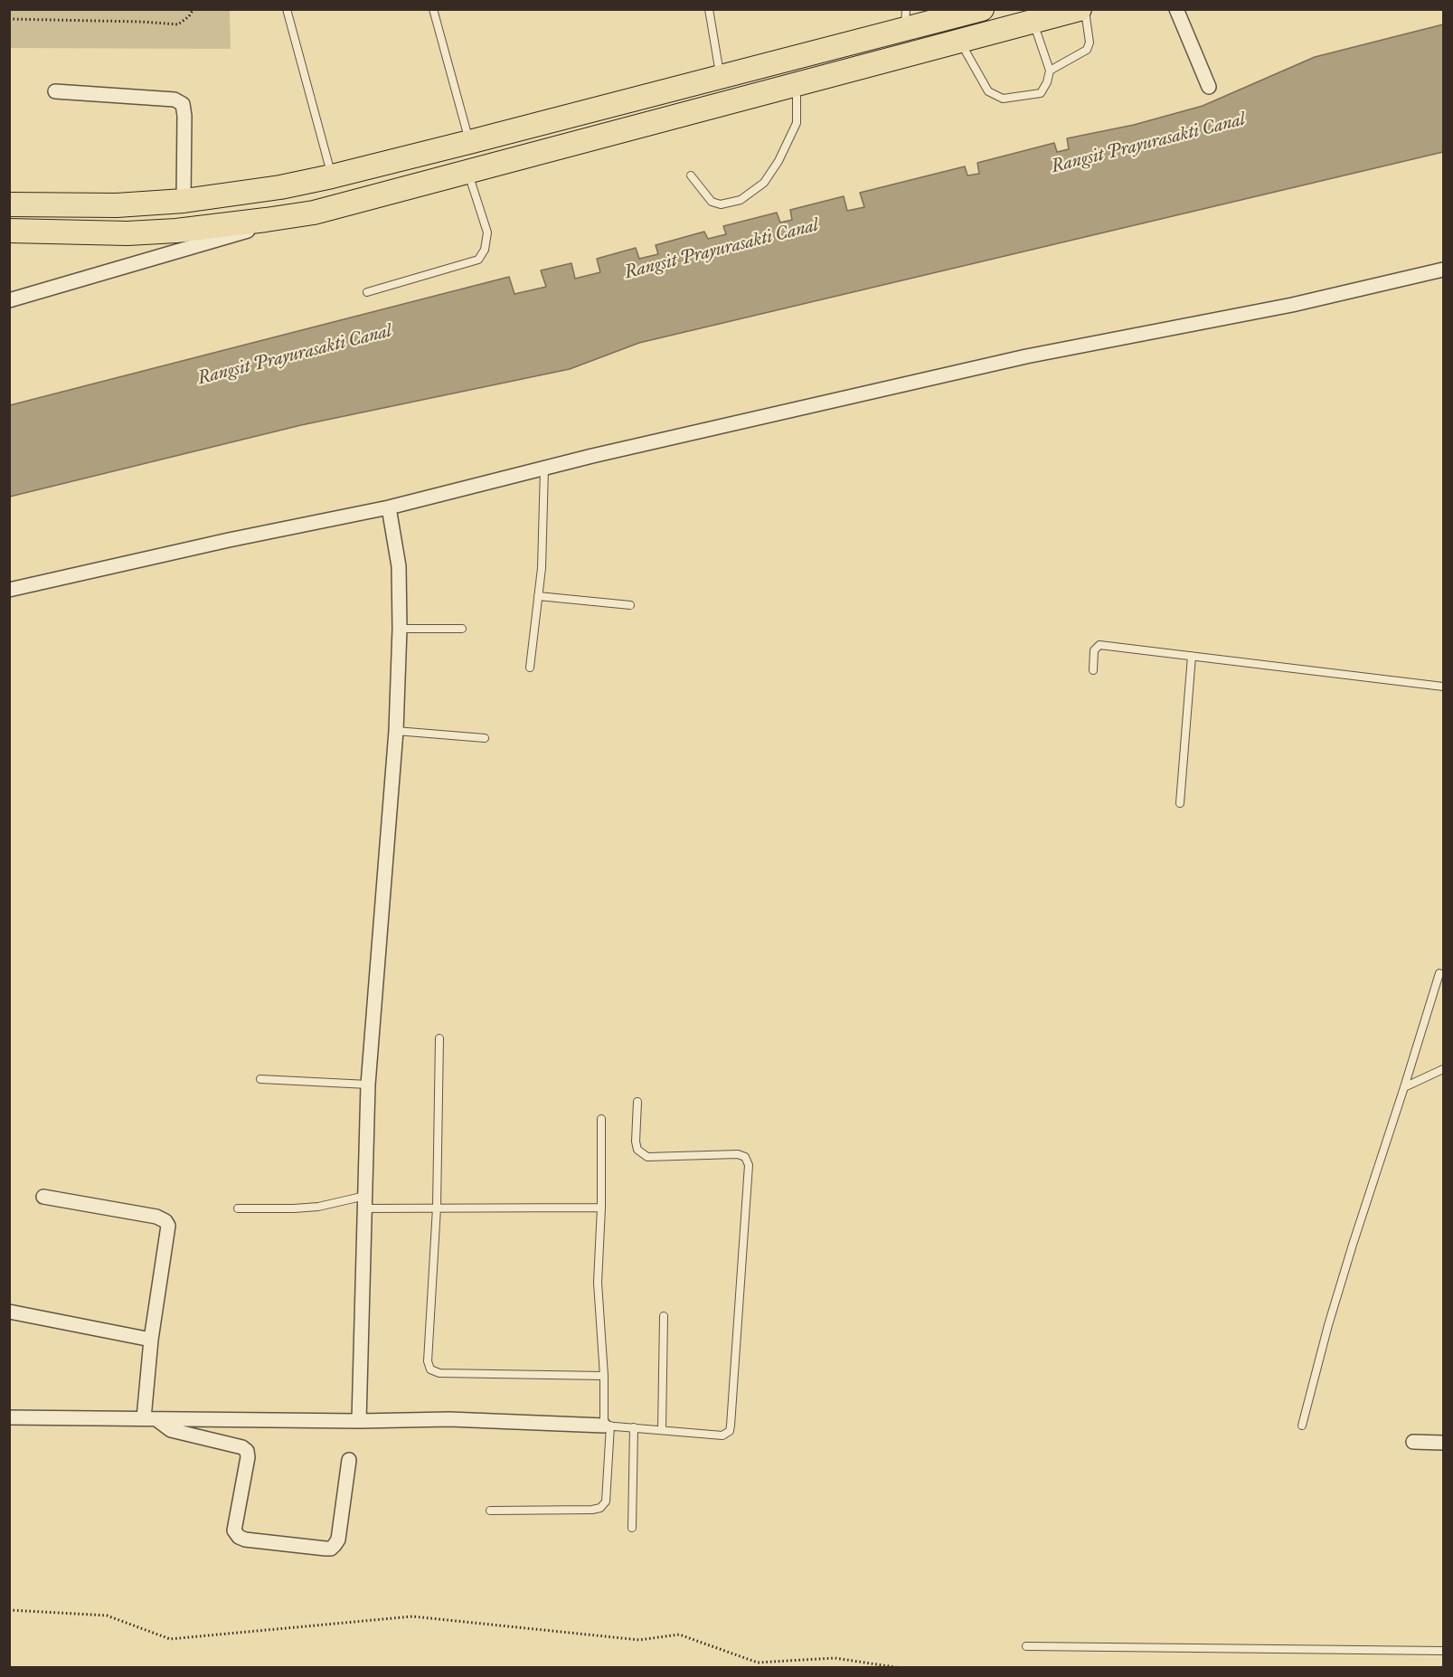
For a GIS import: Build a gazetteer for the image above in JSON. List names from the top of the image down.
{
  "water": ["Rangsit Prayurasakti Canal"]
}
